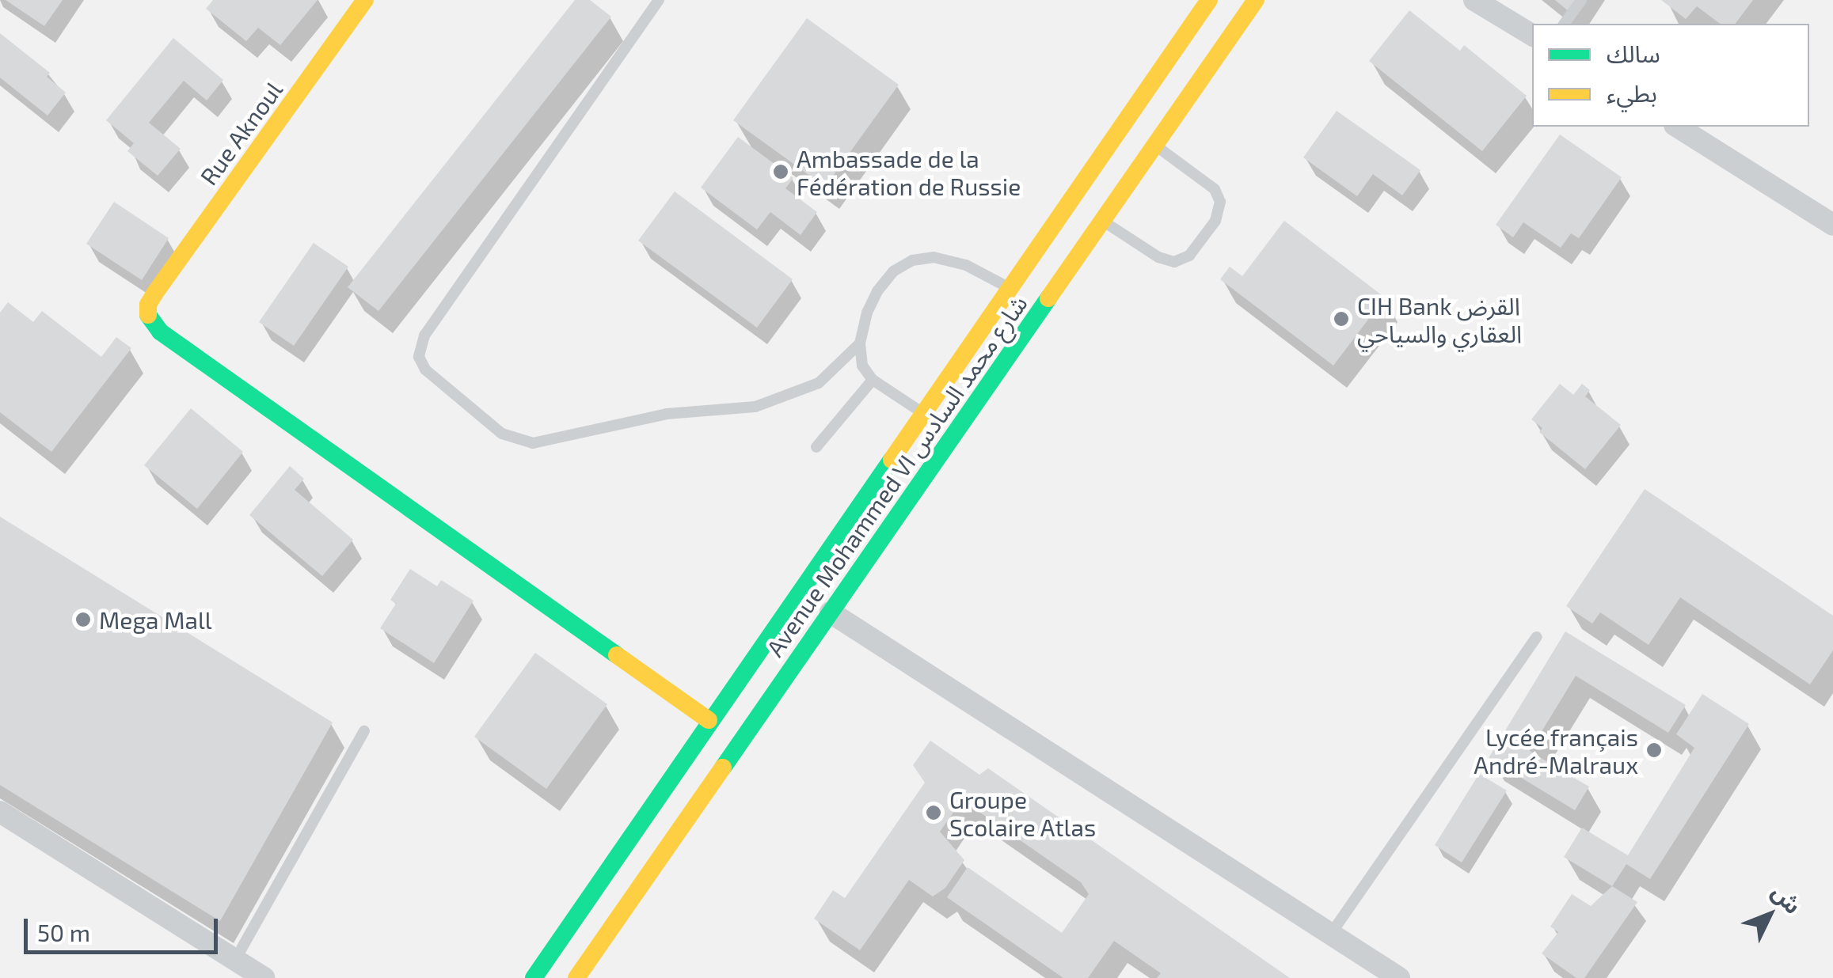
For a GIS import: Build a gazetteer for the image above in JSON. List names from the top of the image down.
{
  "streets": {
    "main road": ["Rue Aknoul", "Avenue Mohammed VI شارع محمد السادس"]
  },
  "crossings": [
    ["Rue Aknoul", "Avenue Mohammed VI شارع محمد السادس"]
  ],
  "places": [
    "Ambassade de la Fédération de Russie",
    "CIH Bank القرض العقاري والسياحي",
    "Mega Mall",
    "Lycée français André-Malraux",
    "Groupe Scolaire Atlas"
  ],
  "legend": ["سالك", "بطيء"],
  "scale_bar": "50 m",
  "north": "top right"
}
